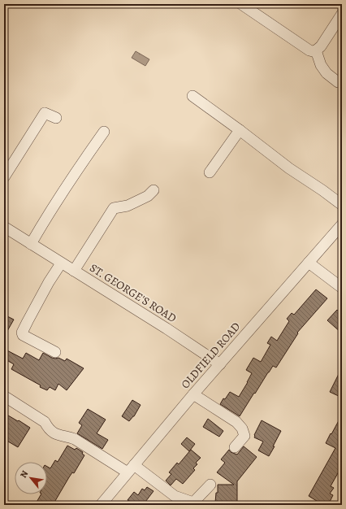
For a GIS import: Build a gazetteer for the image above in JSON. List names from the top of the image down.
{
  "streets": {
    "street": ["ST. GEORGE'S ROAD", "OLDFIELD ROAD"]
  },
  "crossings": [
    ["ST. GEORGE'S ROAD", "OLDFIELD ROAD"]
  ],
  "north": "top left"
}
